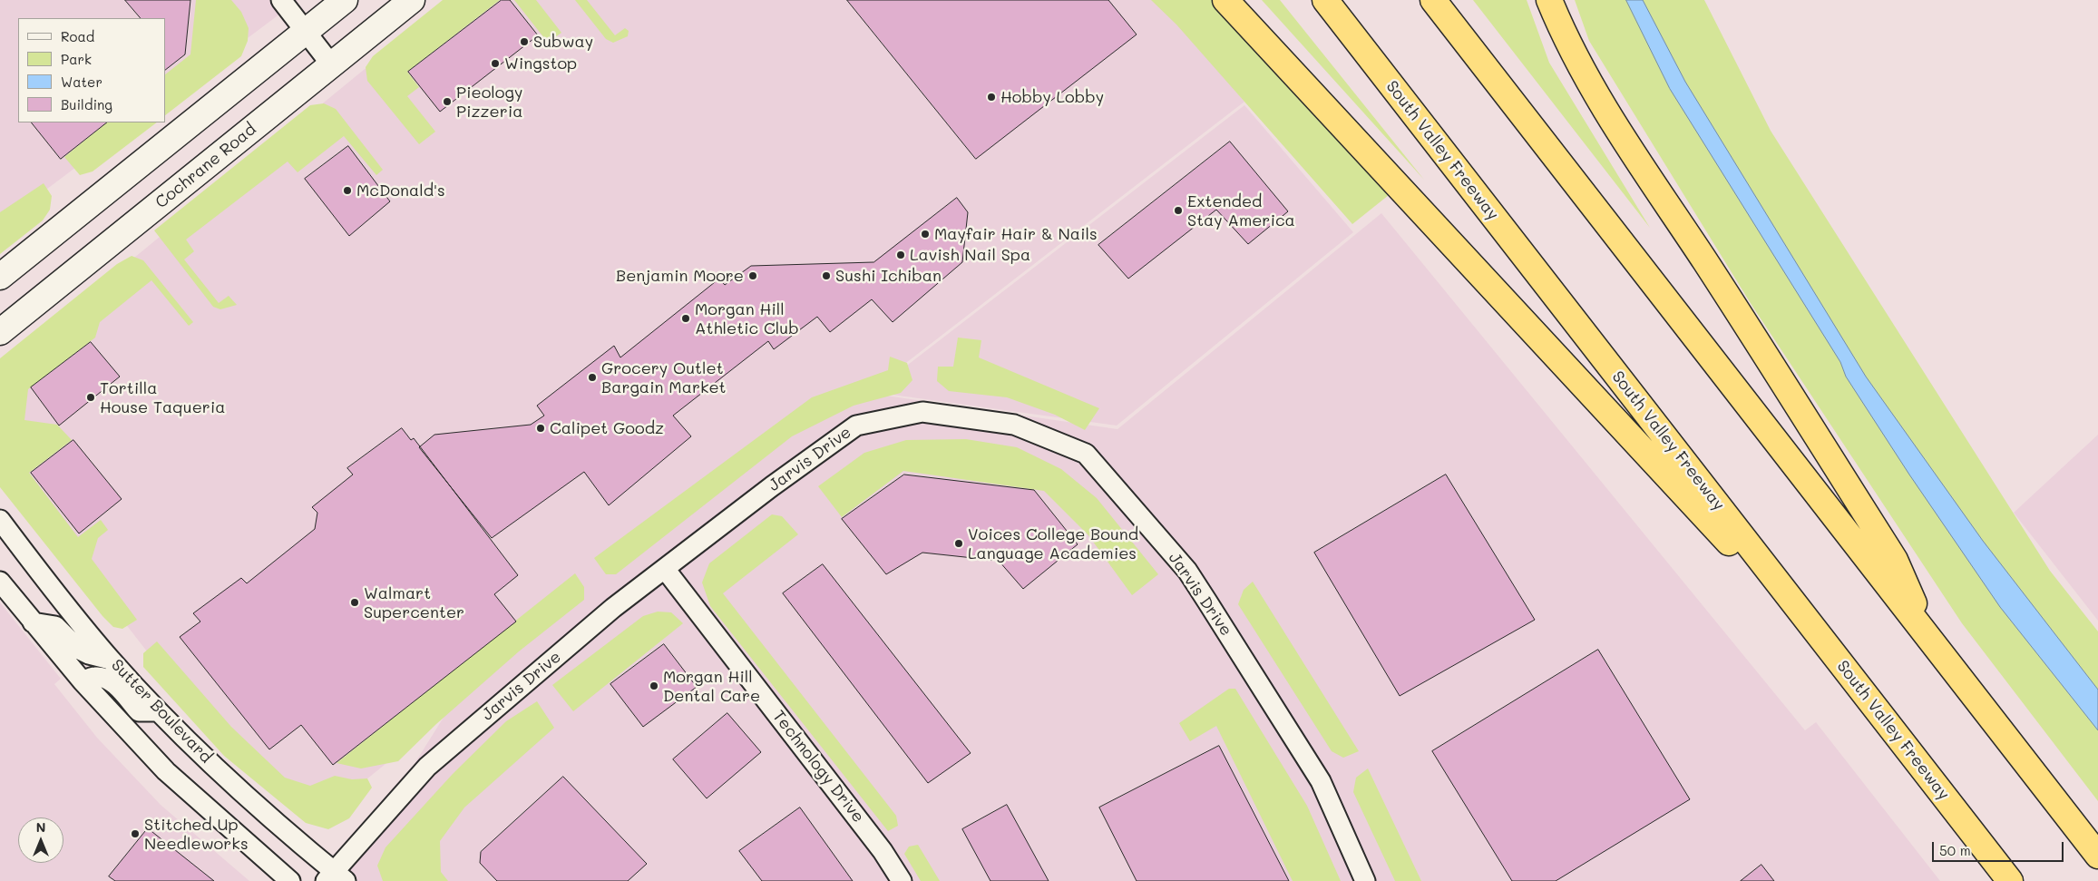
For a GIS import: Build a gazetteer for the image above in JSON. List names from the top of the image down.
{
  "streets": {
    "highway": ["South Valley Freeway"],
    "main road": ["Cochrane Road"],
    "street": ["Jarvis Drive", "Sutter Boulevard", "Technology Drive"]
  },
  "crossings": [
    ["Jarvis Drive", "Sutter Boulevard"],
    ["Jarvis Drive", "Technology Drive"]
  ],
  "places": [
    "Subway",
    "Wingstop",
    "Hobby Lobby",
    "Pieology Pizzeria",
    "McDonald's",
    "Extended Stay America",
    "Mayfair Hair & Nails",
    "Lavish Nail Spa",
    "Benjamin Moore",
    "Sushi Ichiban",
    "Morgan Hill Athletic Club",
    "Grocery Outlet Bargain Market",
    "Tortilla House Taqueria",
    "Calipet Goodz",
    "Voices College Bound Language Academies",
    "Walmart Supercenter",
    "Morgan Hill Dental Care",
    "Stitched Up Needleworks"
  ],
  "legend": [
    "Road",
    "Park",
    "Water",
    "Building"
  ],
  "scale_bar": "50 m",
  "north": "top"
}
